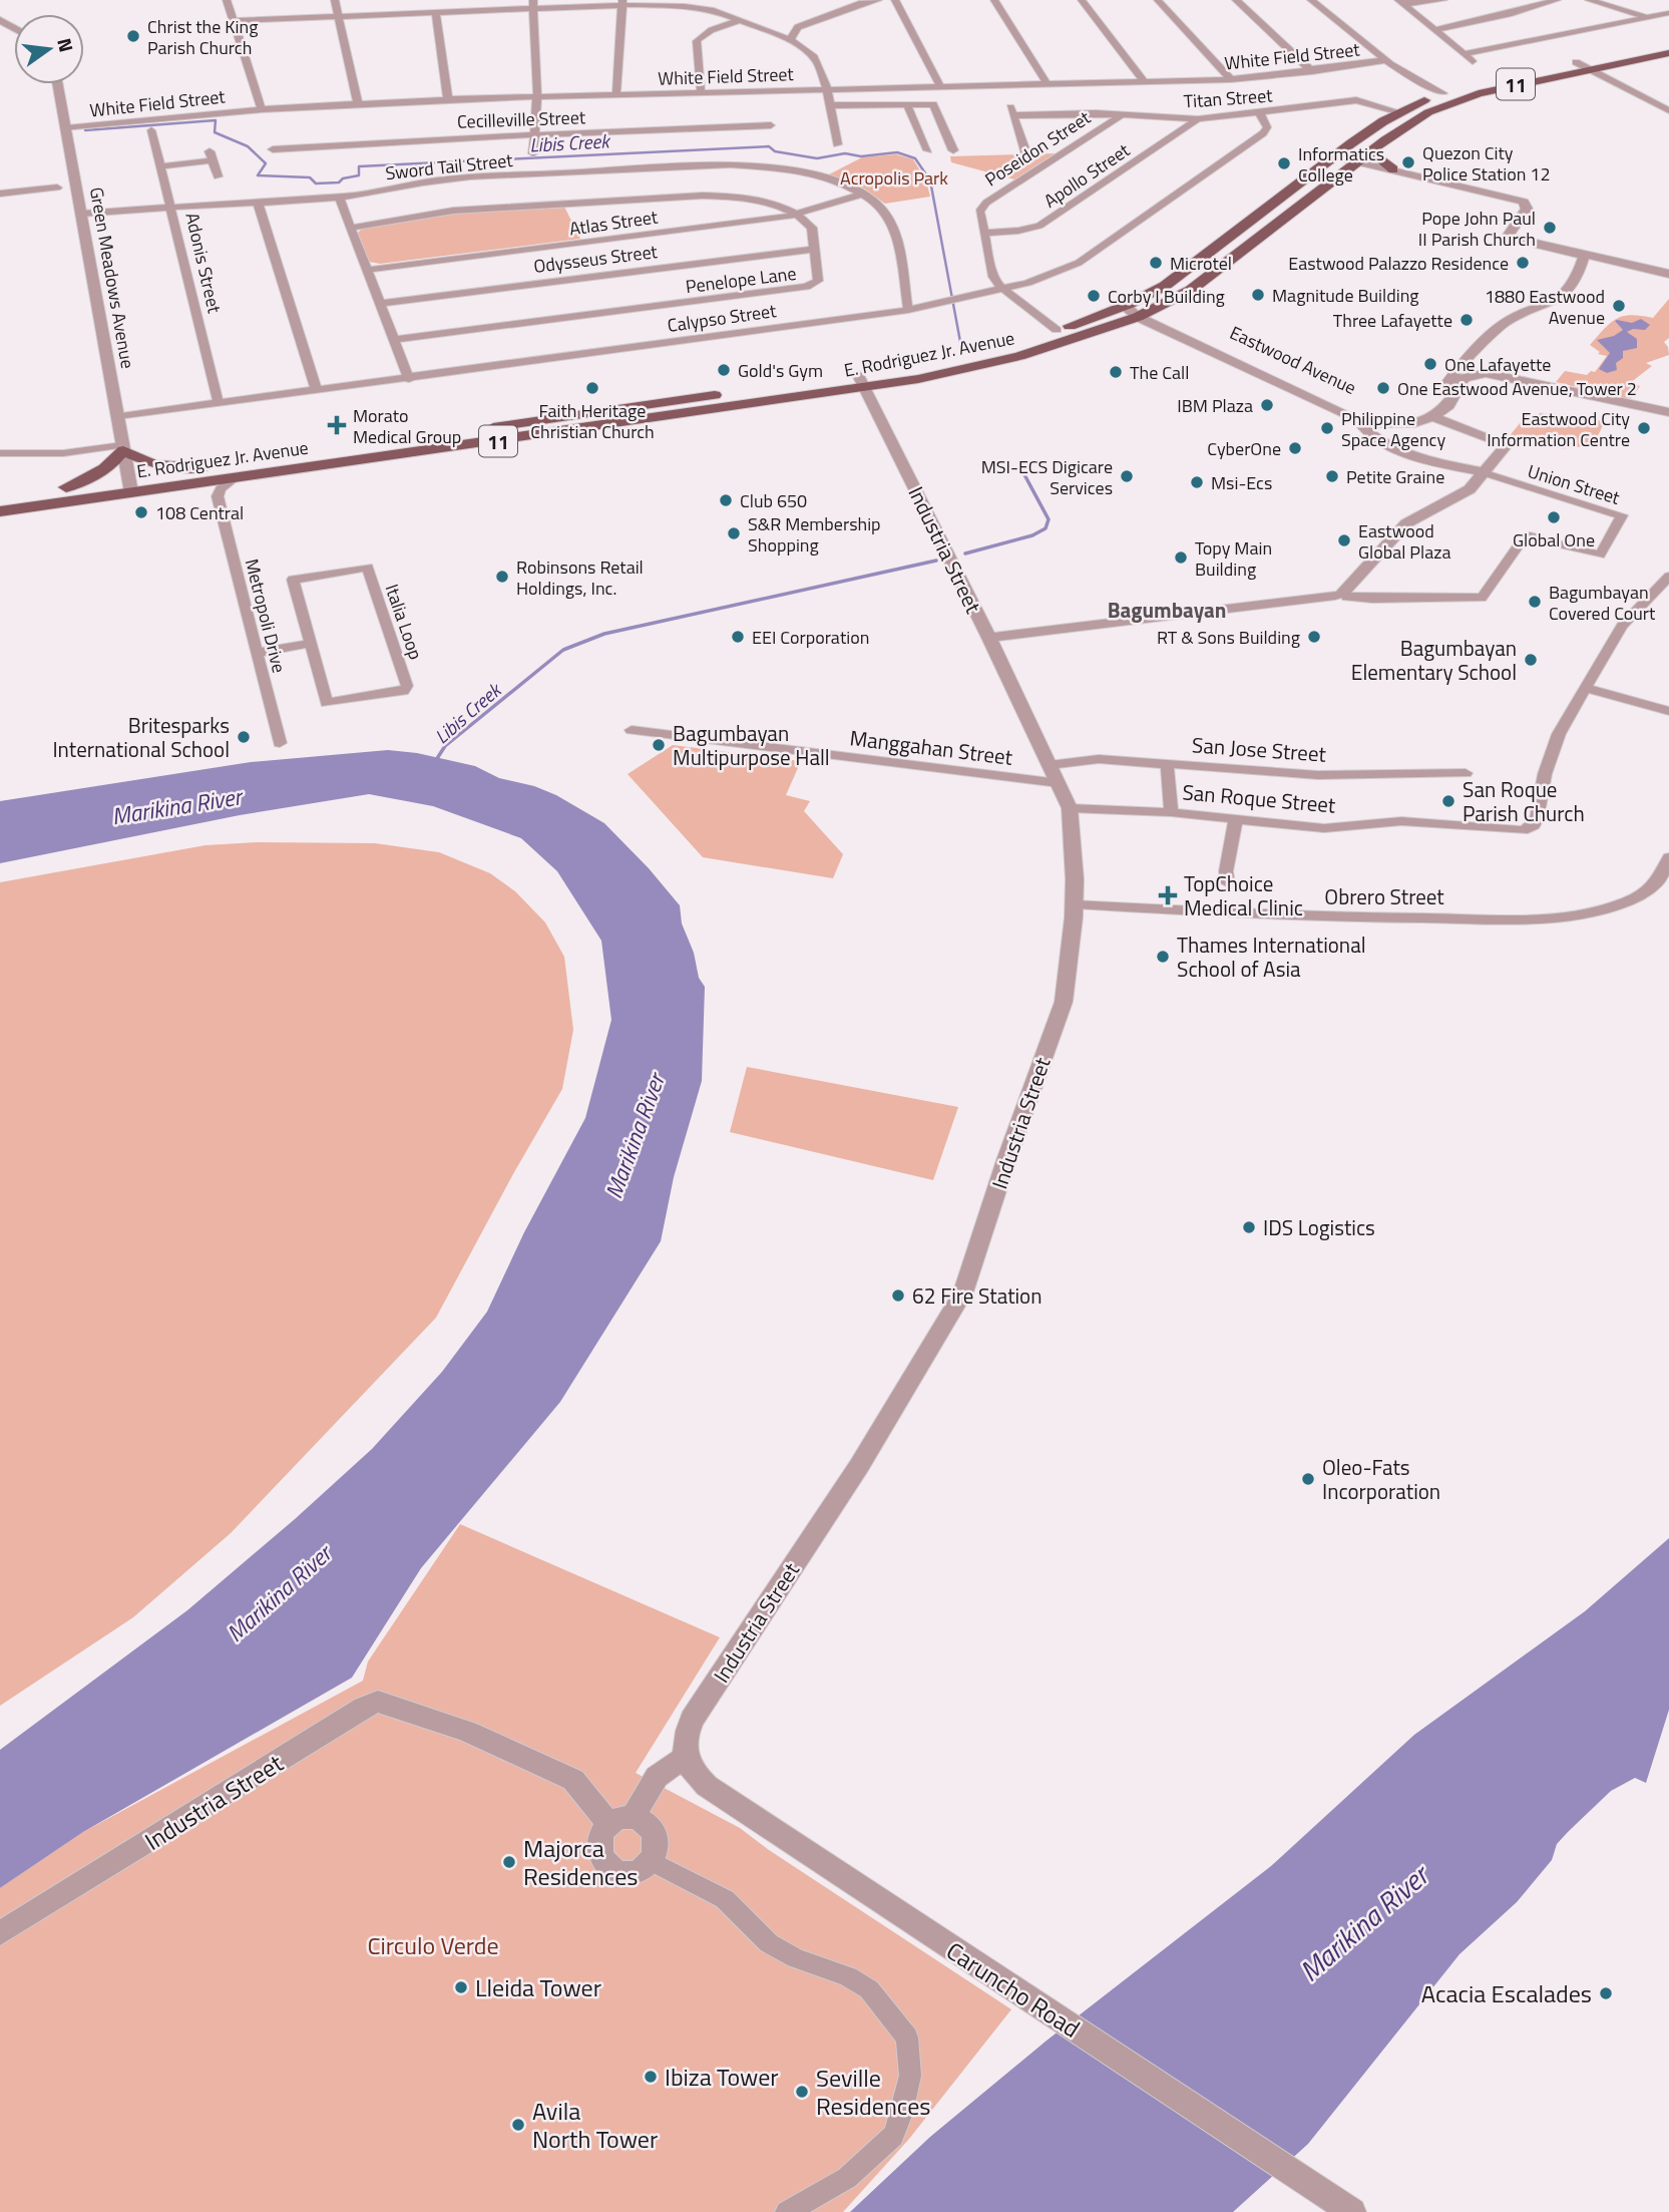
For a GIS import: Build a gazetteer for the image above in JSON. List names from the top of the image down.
{
  "streets": {
    "main road": ["11", "E. Rodriguez Jr. Avenue"],
    "street": [
      "White Field Street",
      "Titan Street",
      "Cecilleville Street",
      "Poseidon Street",
      "Sword Tail Street",
      "Apollo Street",
      "Atlas Street",
      "Odysseus Street",
      "Adonis Street",
      "Green Meadows Avenue",
      "Penelope Lane",
      "Calypso Street",
      "Eastwood Avenue",
      "Union Street",
      "Industria Street",
      "Metropoli Drive",
      "Italia Loop",
      "Manggahan Street",
      "San Jose Street",
      "San Roque Street",
      "Obrero Street",
      "Caruncho Road"
    ]
  },
  "crossings": [
    ["White Field Street", "Green Meadows Avenue"],
    ["11", "E. Rodriguez Jr. Avenue"],
    ["11", "Eastwood Avenue"],
    ["Titan Street", "Poseidon Street"],
    ["Titan Street", "Apollo Street"],
    ["Titan Street", "Calypso Street"],
    ["Titan Street", "E. Rodriguez Jr. Avenue"],
    ["Poseidon Street", "Apollo Street"],
    ["Poseidon Street", "Calypso Street"],
    ["Sword Tail Street", "Atlas Street"],
    ["Sword Tail Street", "Adonis Street"],
    ["Sword Tail Street", "Green Meadows Avenue"],
    ["Sword Tail Street", "Calypso Street"],
    ["Atlas Street", "Penelope Lane"],
    ["Odysseus Street", "Penelope Lane"],
    ["Adonis Street", "Calypso Street"],
    ["Green Meadows Avenue", "Calypso Street"],
    ["Green Meadows Avenue", "E. Rodriguez Jr. Avenue"],
    ["E. Rodriguez Jr. Avenue", "Eastwood Avenue"],
    ["E. Rodriguez Jr. Avenue", "Industria Street"],
    ["Industria Street", "Manggahan Street"],
    ["Industria Street", "San Jose Street"],
    ["Industria Street", "San Roque Street"],
    ["Industria Street", "Obrero Street"],
    ["Industria Street", "Caruncho Road"],
    ["Manggahan Street", "San Jose Street"]
  ],
  "districts": ["Bagumbayan"],
  "water": ["Libis Creek", "Marikina River"],
  "parks": ["Acropolis Park", "Circulo Verde"],
  "places": {
    "other": [
      "Christ the King Parish Church",
      "Quezon City Police Station 12",
      "Informatics College",
      "Pope John Paul II Parish Church",
      "Microtel",
      "Eastwood Palazzo Residence",
      "Magnitude Building",
      "Corby I Building",
      "1880 Eastwood Avenue",
      "Three Lafayette",
      "One Lafayette",
      "Gold's Gym",
      "The Call",
      "Faith Heritage Christian Church",
      "One Eastwood Avenue, Tower 2",
      "IBM Plaza",
      "Philippine Space Agency",
      "Eastwood City Information Centre",
      "CyberOne",
      "MSI-ECS Digicare Services",
      "Petite Graine",
      "Msi-Ecs",
      "Club 650",
      "108 Central",
      "Global One",
      "S&R Membership Shopping",
      "Eastwood Global Plaza",
      "Topy Main Building",
      "Robinsons Retail Holdings, Inc.",
      "Bagumbayan Covered Court",
      "EEI Corporation",
      "RT & Sons Building",
      "Bagumbayan Elementary School",
      "Britesparks International School",
      "Bagumbayan Multipurpose Hall",
      "San Roque Parish Church",
      "Thames International School of Asia",
      "IDS Logistics",
      "62 Fire Station",
      "Oleo-Fats Incorporation",
      "Majorca Residences",
      "Lleida Tower",
      "Acacia Escalades",
      "Ibiza Tower",
      "Seville Residences",
      "Avila North Tower"
    ],
    "health": ["Morato Medical Group", "TopChoice Medical Clinic"]
  },
  "north": "right"
}
